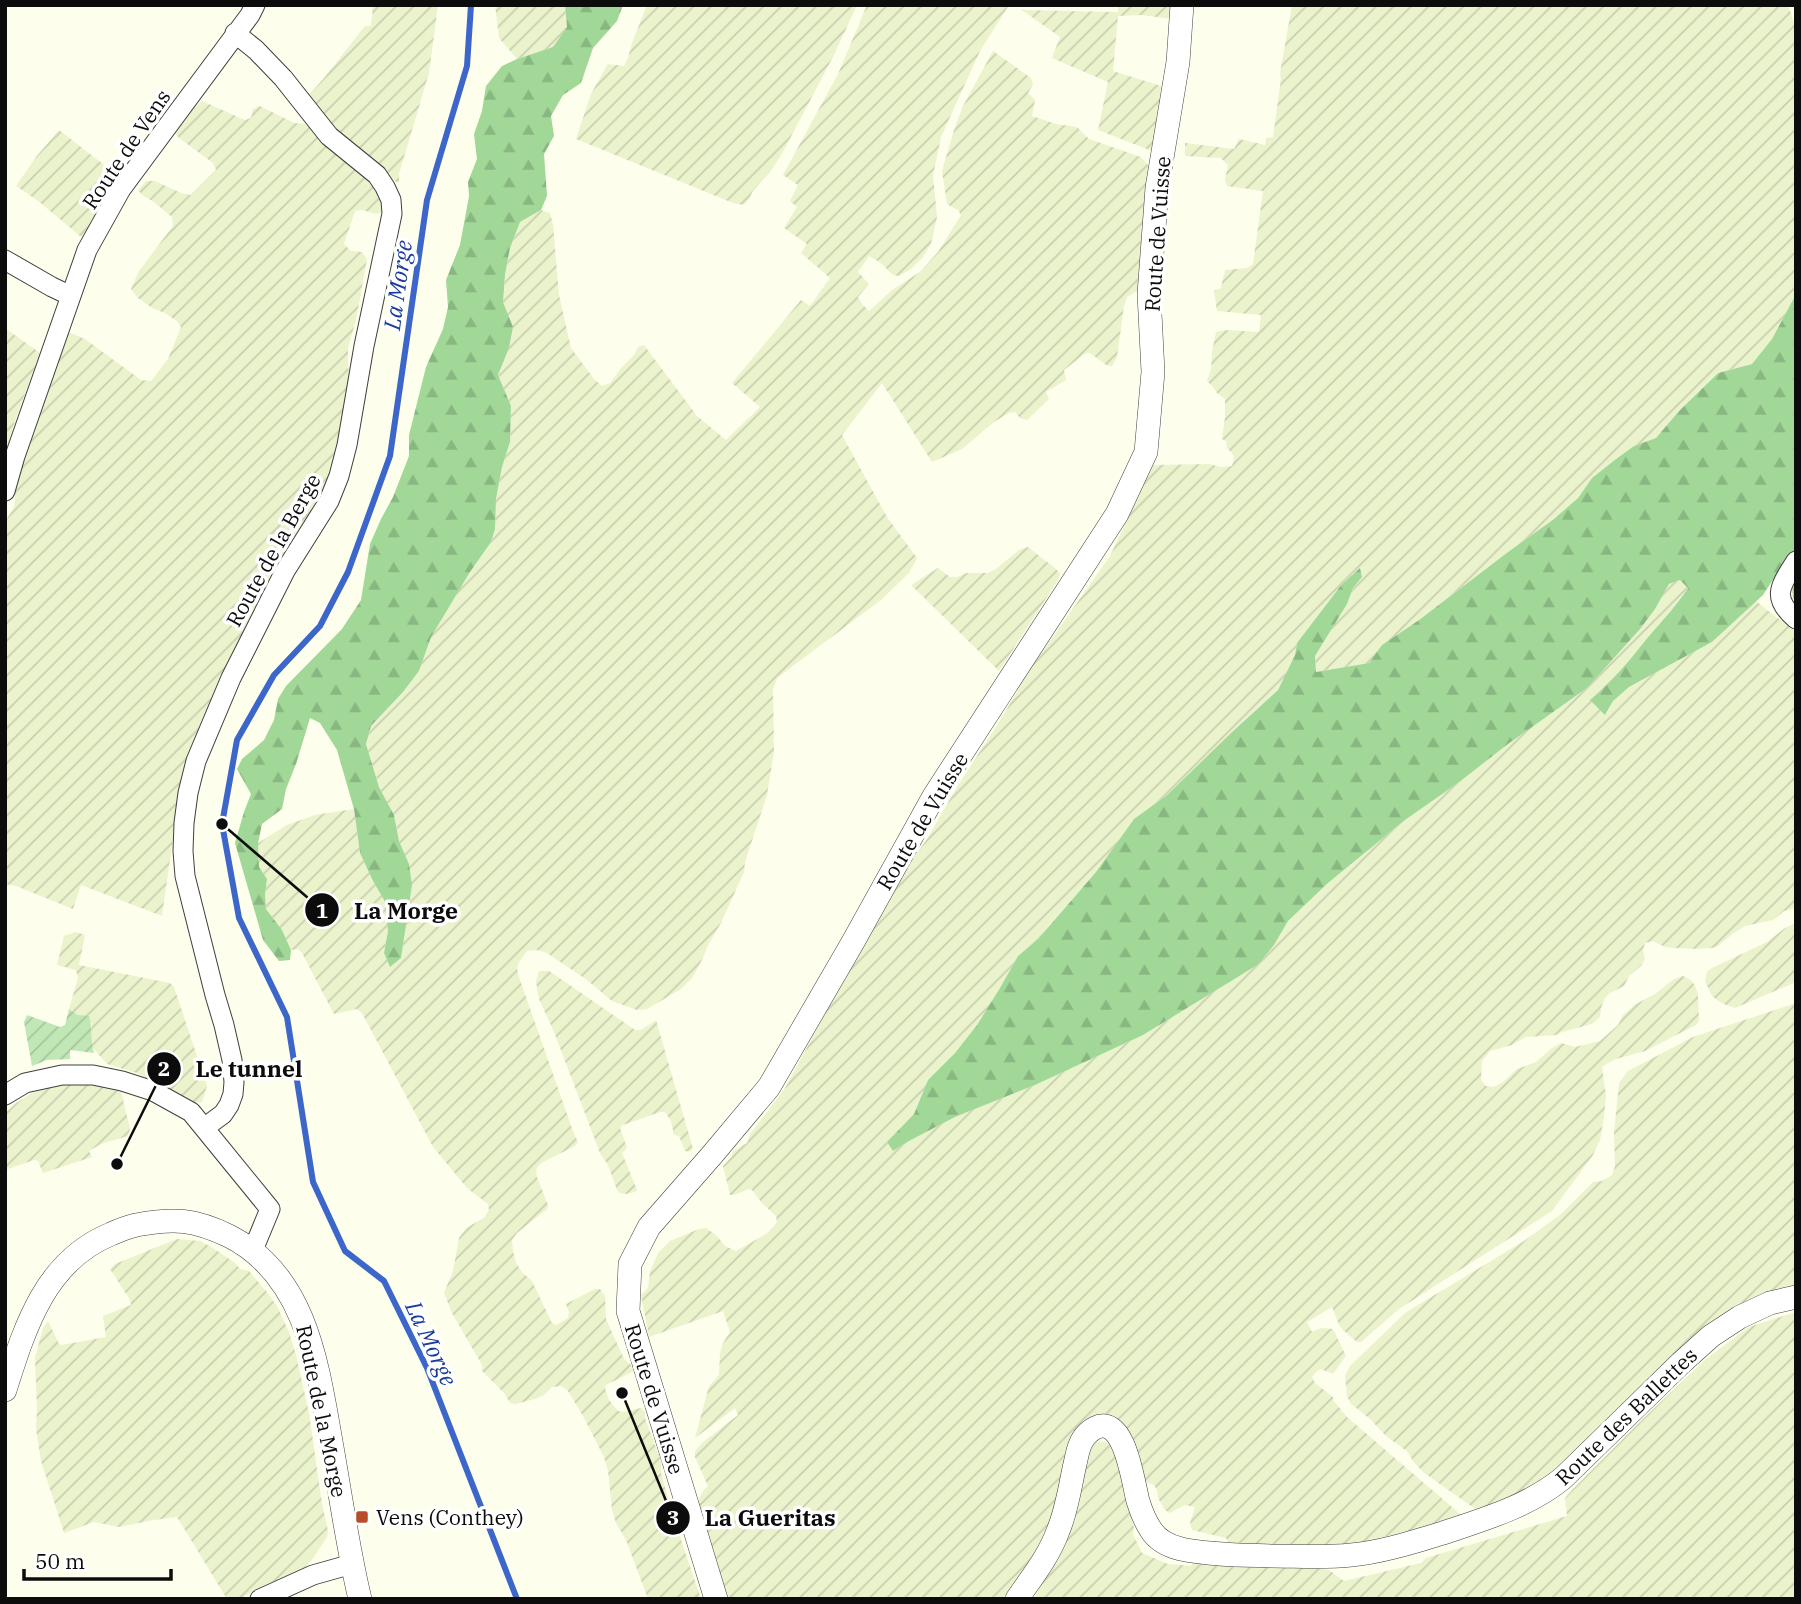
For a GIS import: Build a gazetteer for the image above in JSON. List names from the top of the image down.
{
  "streets": {
    "street": [
      "Route de Vens",
      "Route de Vuisse",
      "Route de la Berge",
      "Route de la Morge",
      "Route des Ballettes"
    ]
  },
  "crossings": [
    ["Route de Vens", "Route de la Berge"]
  ],
  "water": ["La Morge"],
  "places": {
    "other": ["La Morge", "Le tunnel", "La Gueritas"],
    "transit": ["Vens (Conthey)"]
  },
  "scale_bar": "50 m"
}
